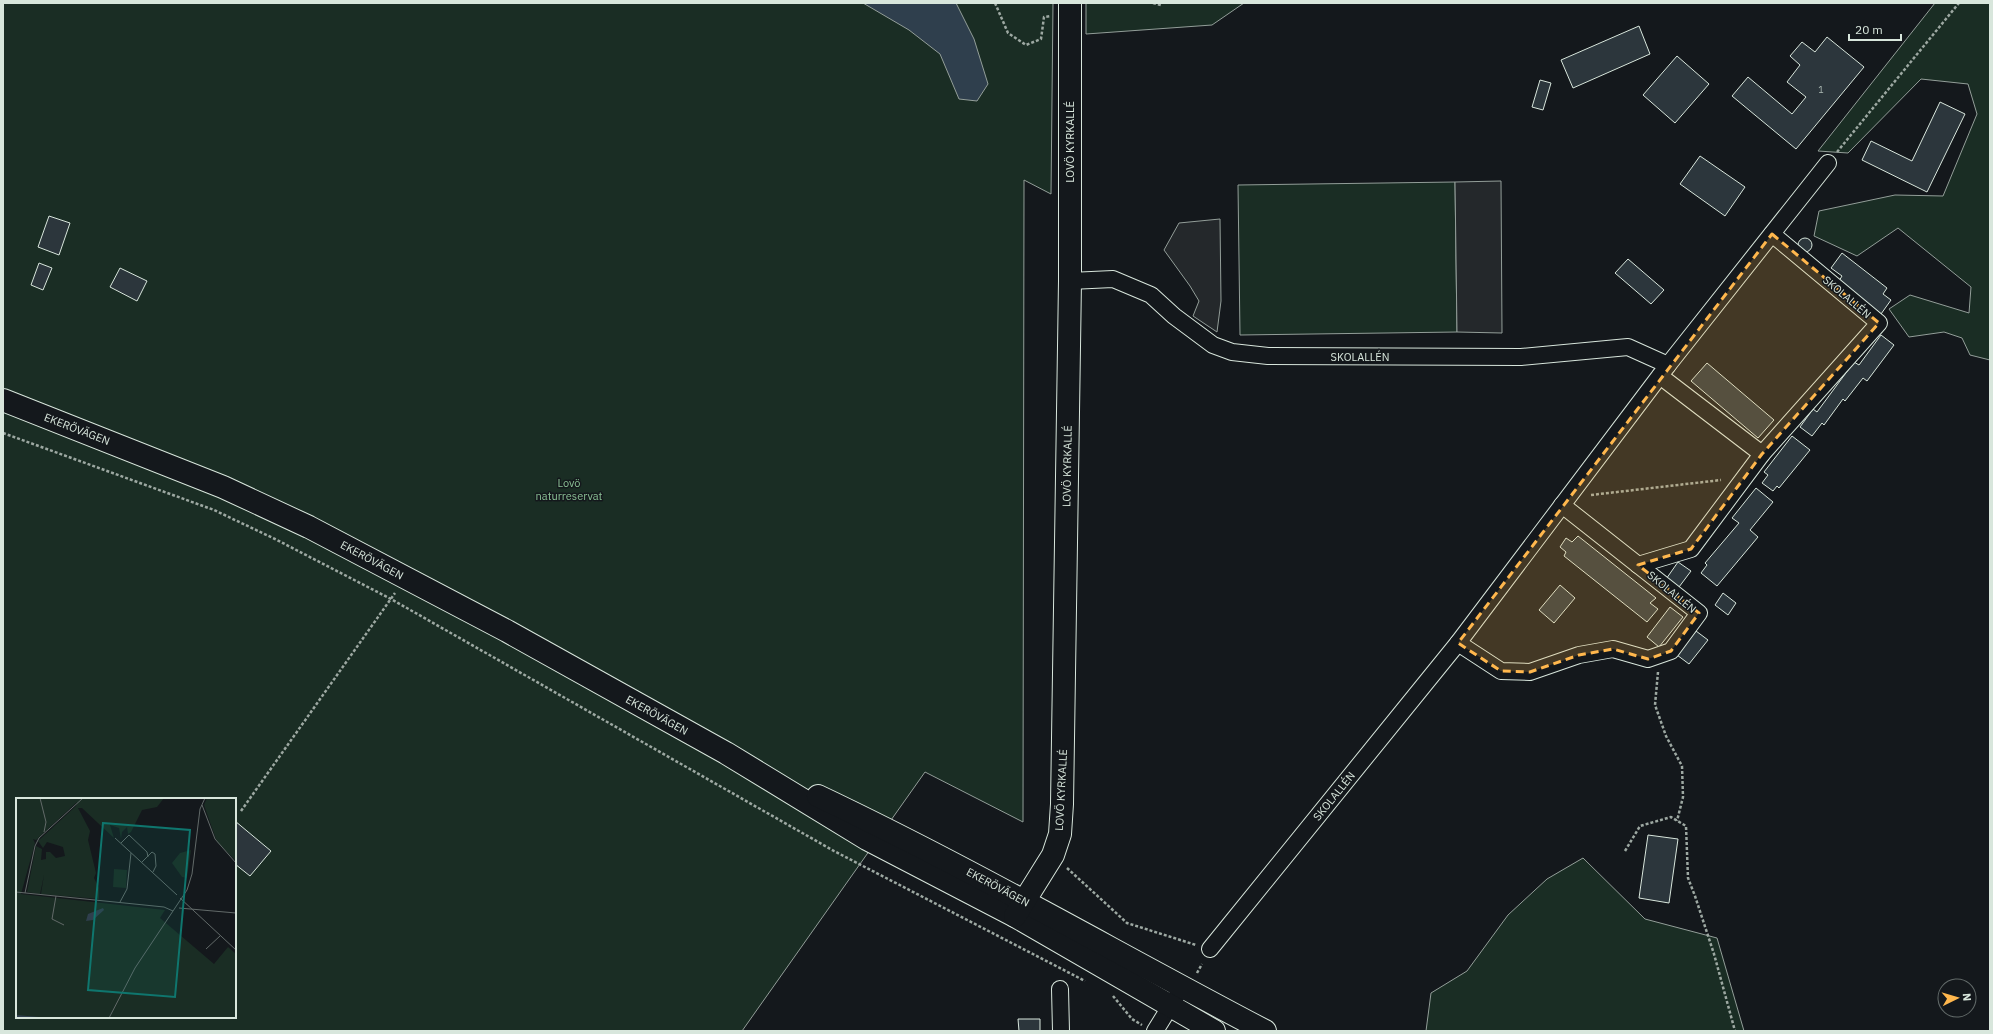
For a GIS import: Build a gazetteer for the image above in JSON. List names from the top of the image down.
{
  "streets": {
    "main road": ["LOVÖ KYRKALLÉ", "EKERÖVÄGEN"],
    "street": ["SKOLALLÉN"]
  },
  "crossings": [
    ["LOVÖ KYRKALLÉ", "SKOLALLÉN"],
    ["LOVÖ KYRKALLÉ", "EKERÖVÄGEN"]
  ],
  "parks": ["Lovö naturreservat"],
  "house_numbers": ["1"],
  "scale_bar": "20 m",
  "north": "right"
}
